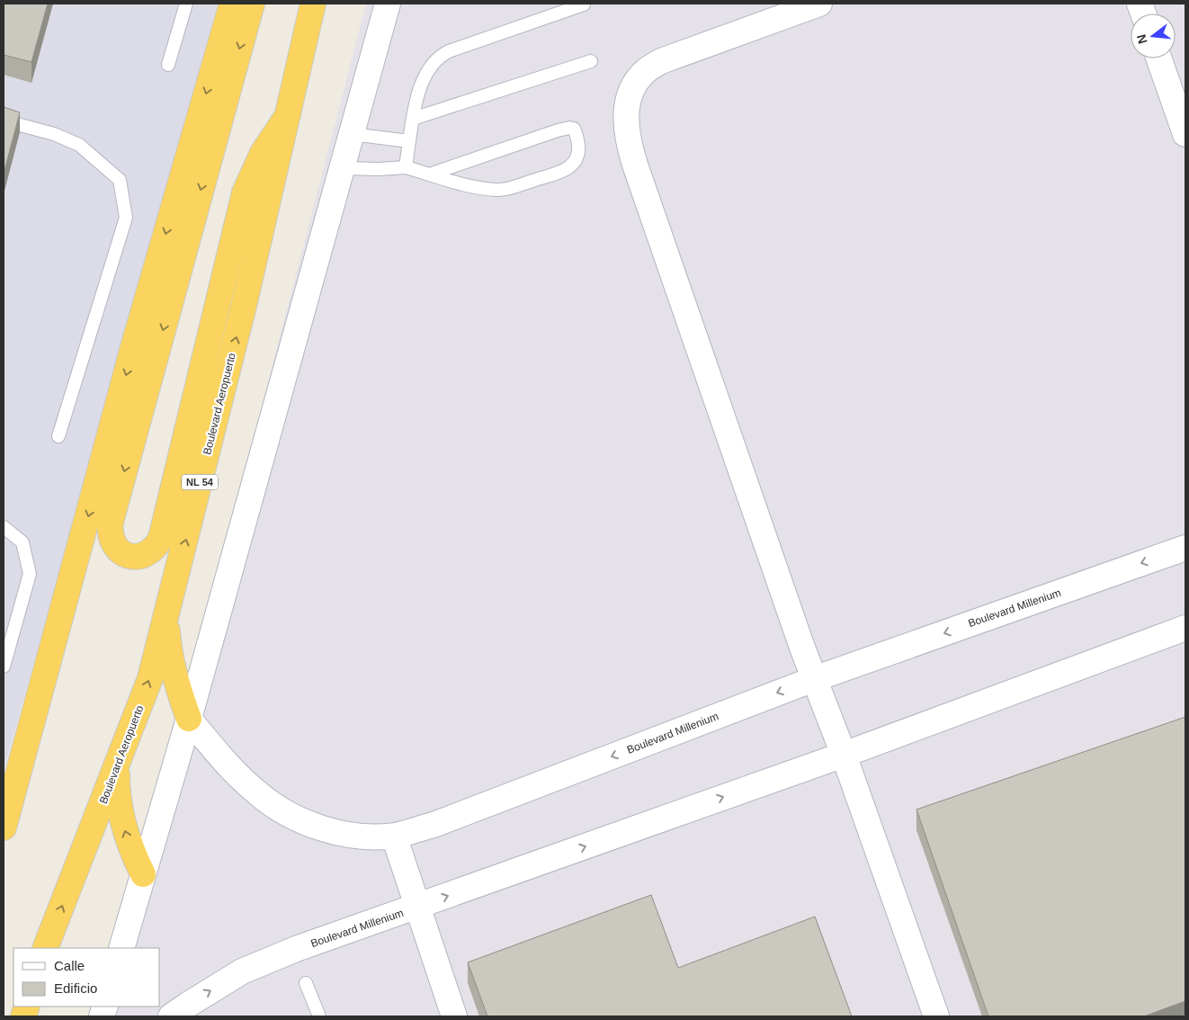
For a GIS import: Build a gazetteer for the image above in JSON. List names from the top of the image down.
{
  "streets": {
    "highway": ["Boulevard Aeropuerto", "NL 54"],
    "street": ["Boulevard Millenium"]
  },
  "legend": ["Calle", "Edificio"],
  "north": "left"
}
